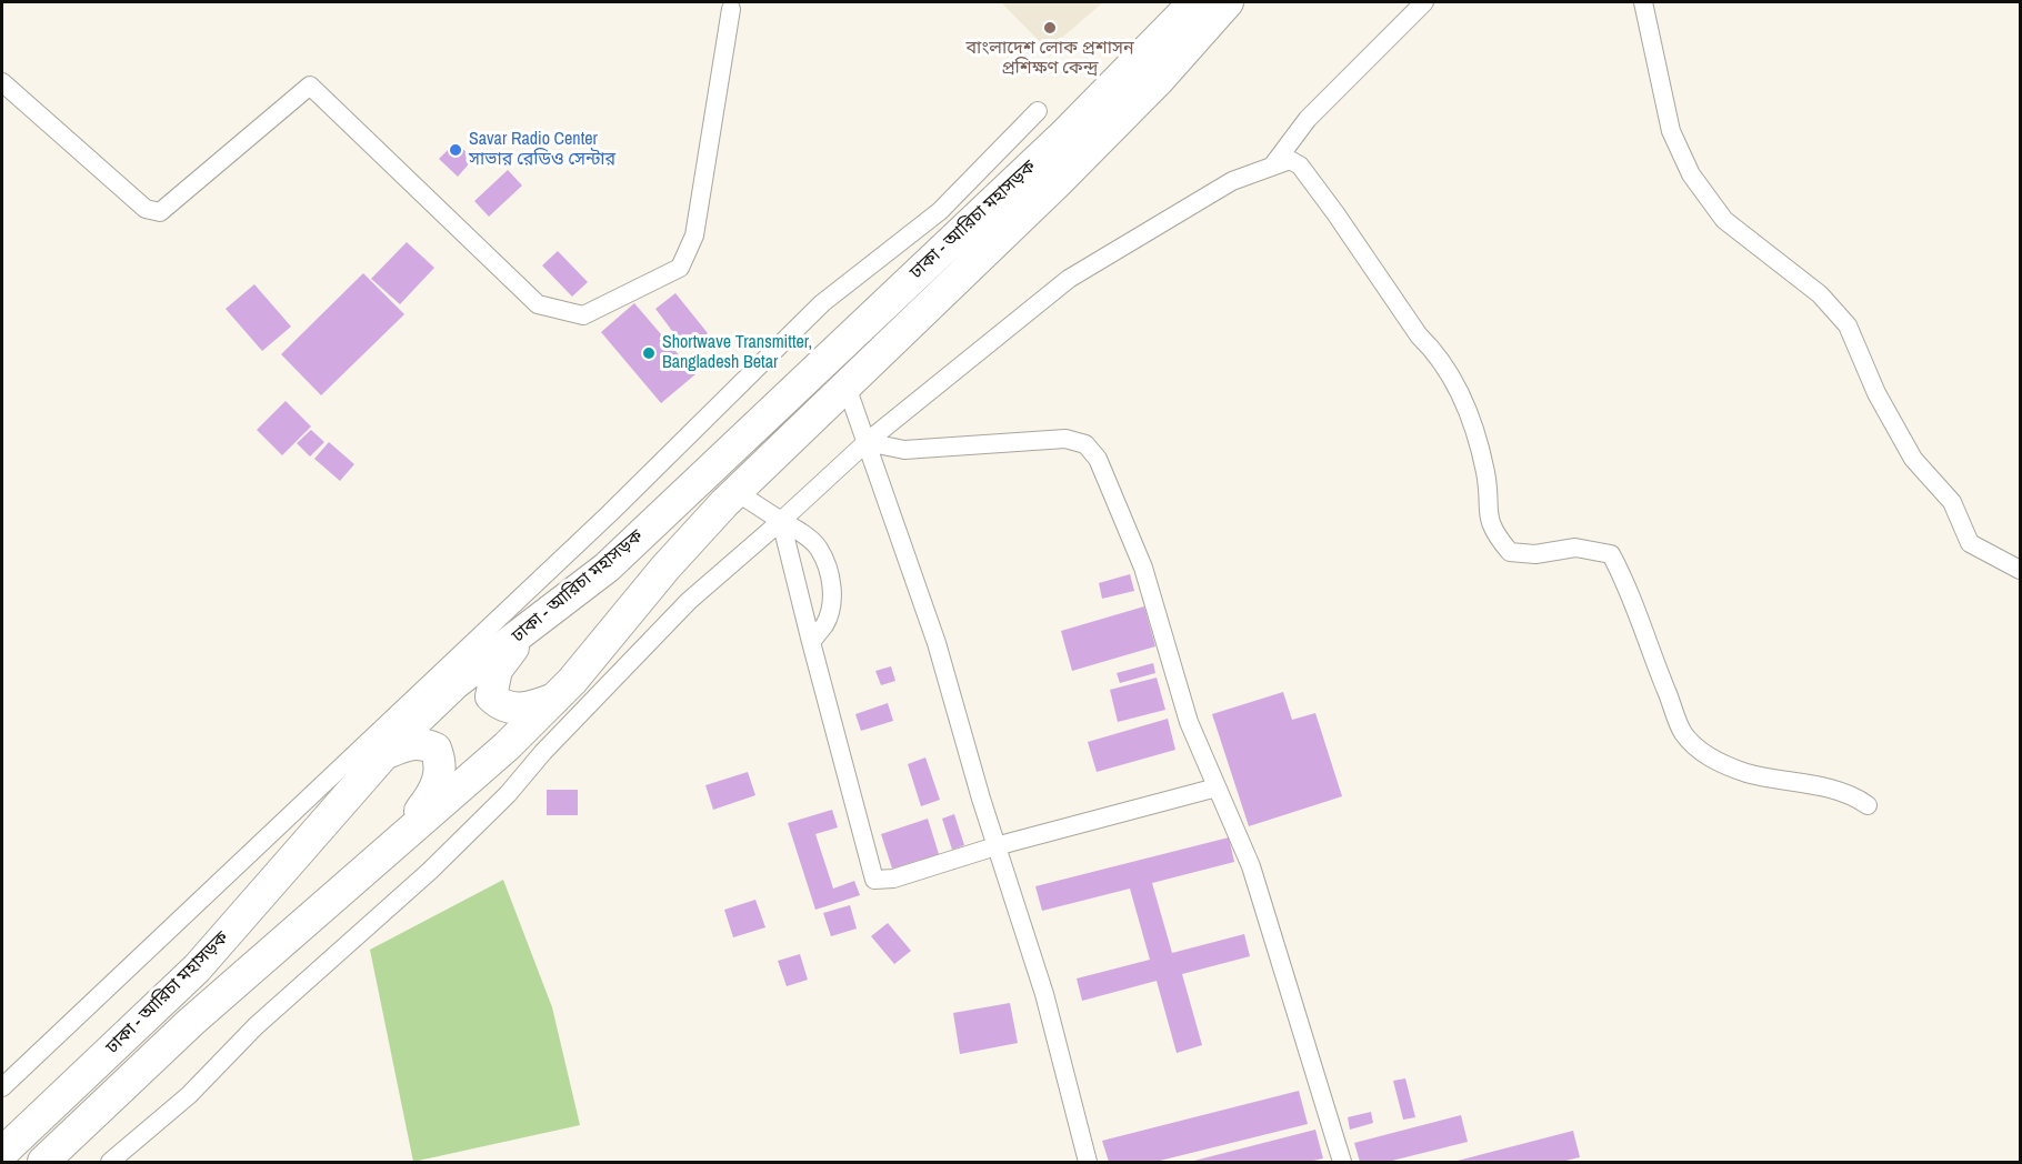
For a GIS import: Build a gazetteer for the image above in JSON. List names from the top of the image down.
{
  "streets": {
    "highway": ["ঢাকা - আরিচা মহাসড়ক"]
  },
  "places": ["বাংলাদেশ লোক প্রশাসন প্রশিক্ষণ কেন্দ্র", "Savar Radio Center সাভার রেডিও সেন্টার", "Shortwave Transmitter, Bangladesh Betar"]
}
